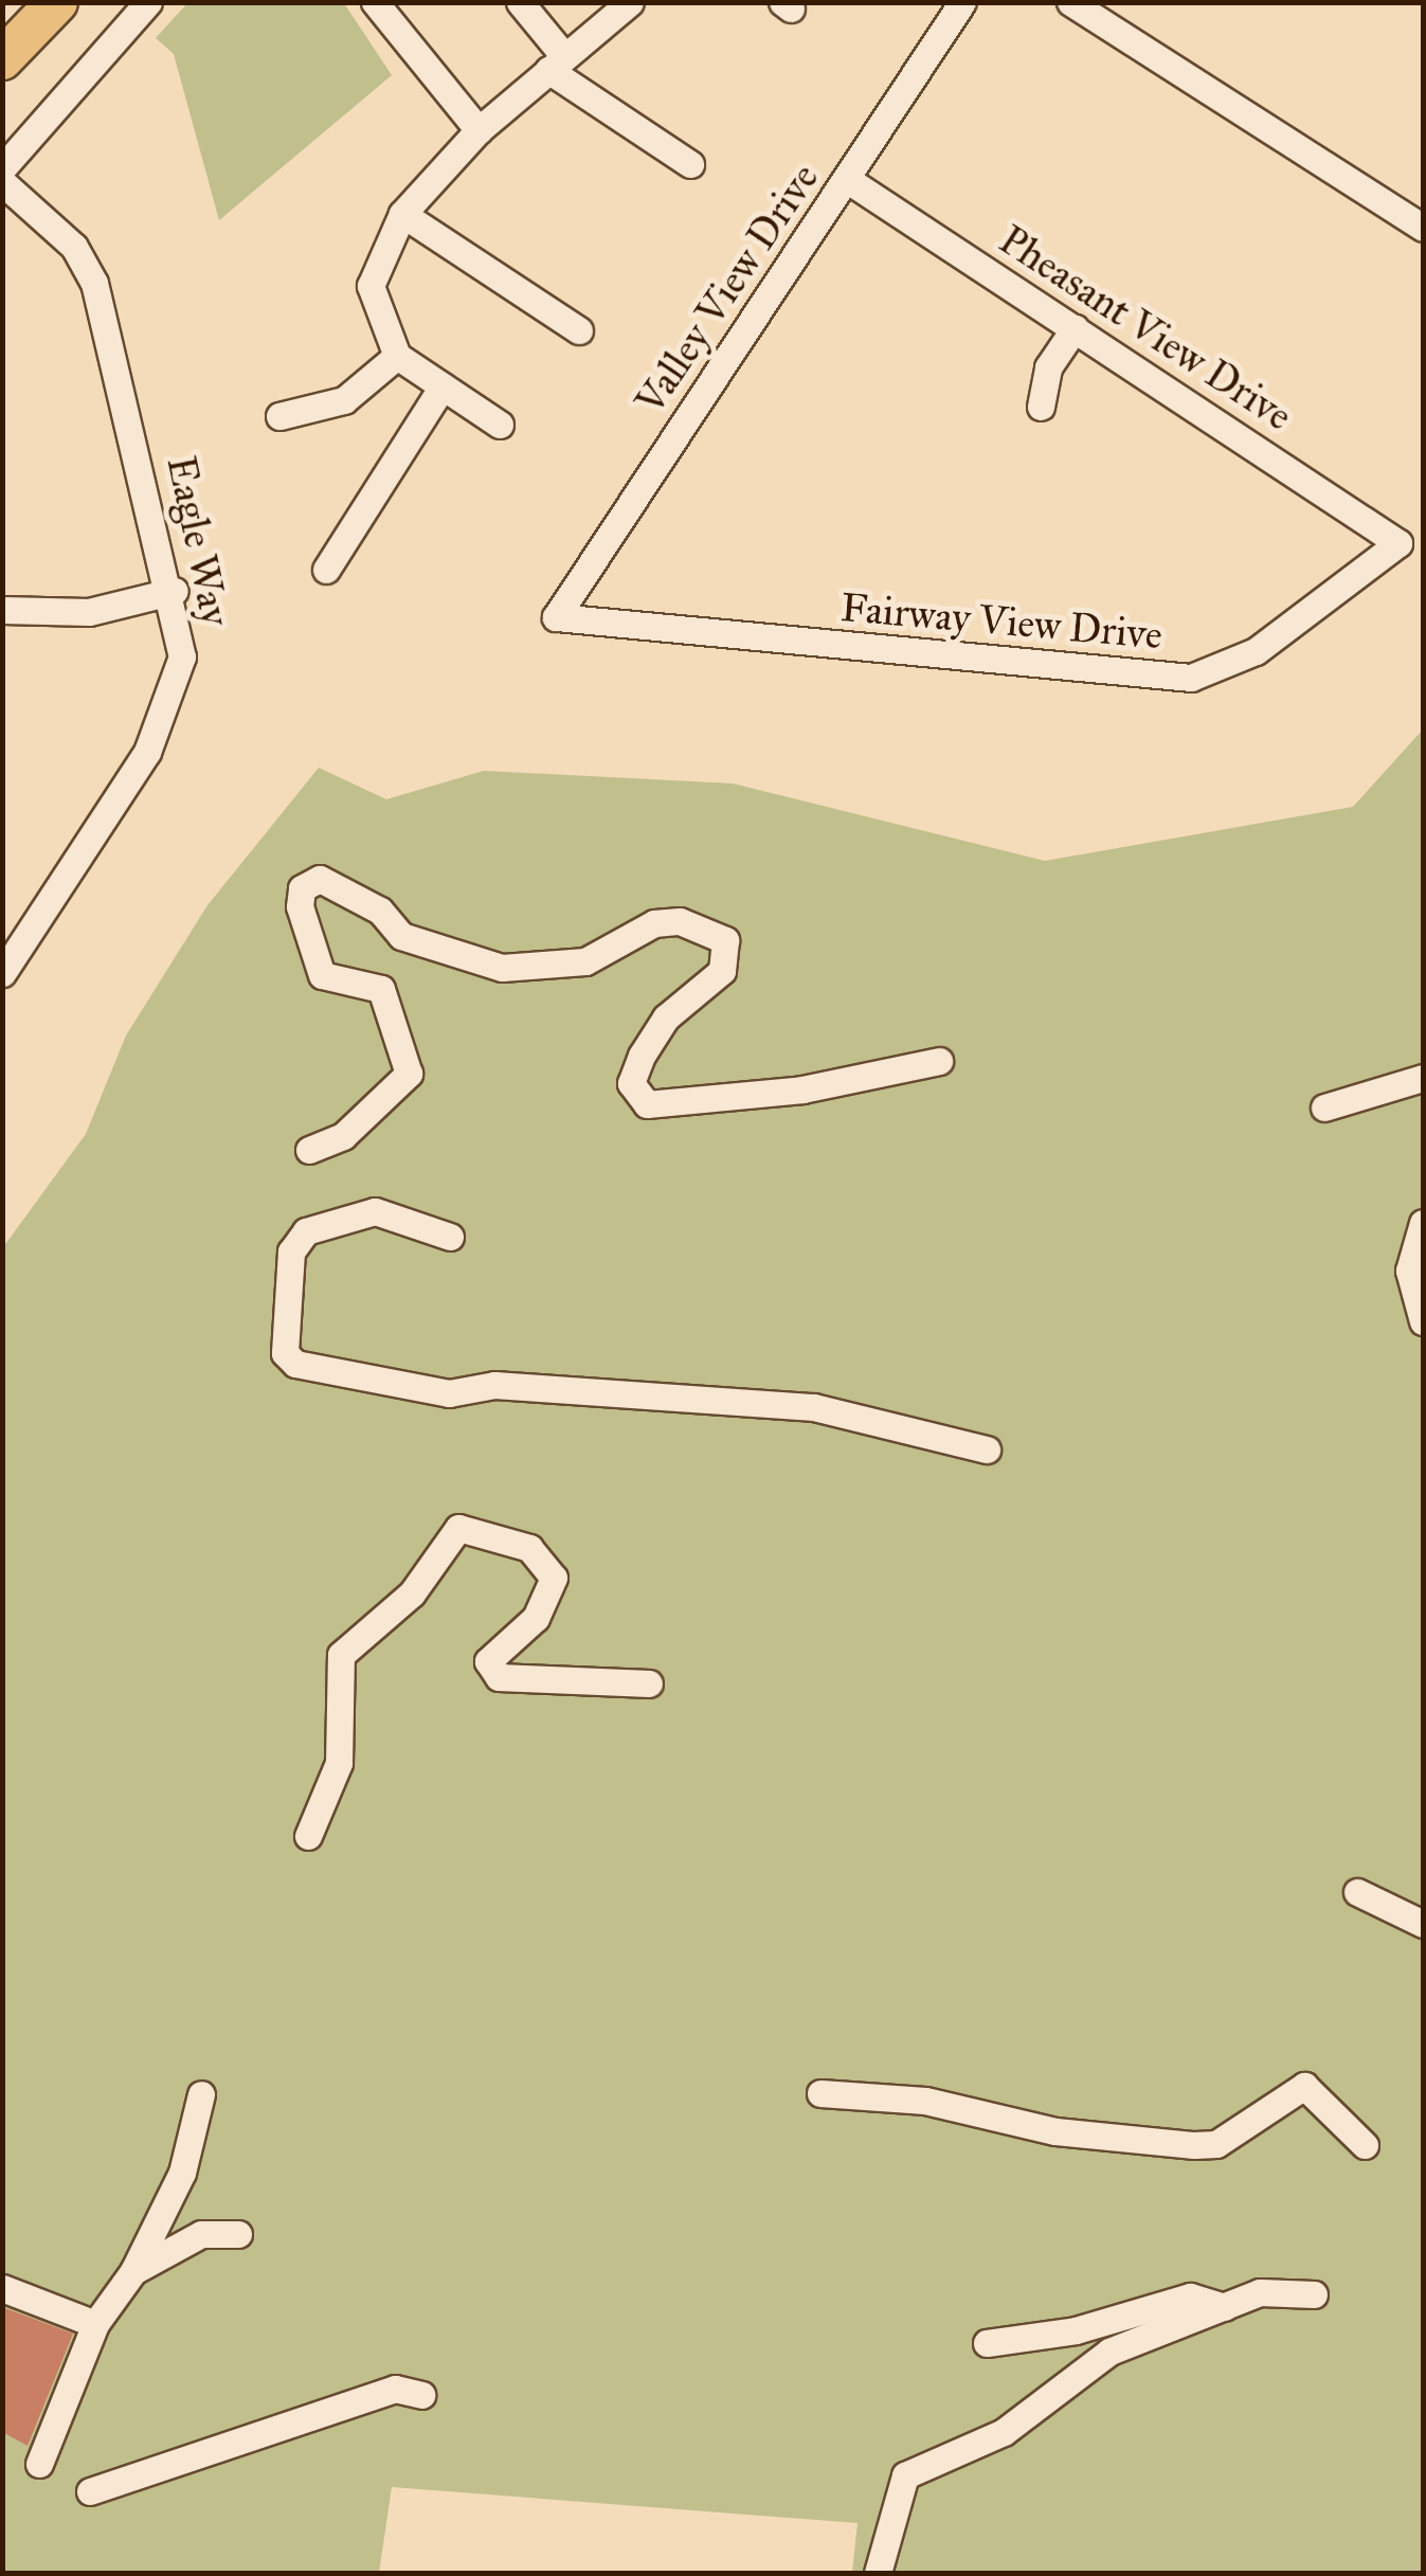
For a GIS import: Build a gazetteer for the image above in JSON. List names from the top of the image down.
{
  "streets": {
    "street": [
      "Valley View Drive",
      "Pheasant View Drive",
      "Eagle Way",
      "Fairway View Drive"
    ]
  },
  "crossings": [
    ["Valley View Drive", "Pheasant View Drive"],
    ["Valley View Drive", "Fairway View Drive"],
    ["Pheasant View Drive", "Fairway View Drive"]
  ]
}
